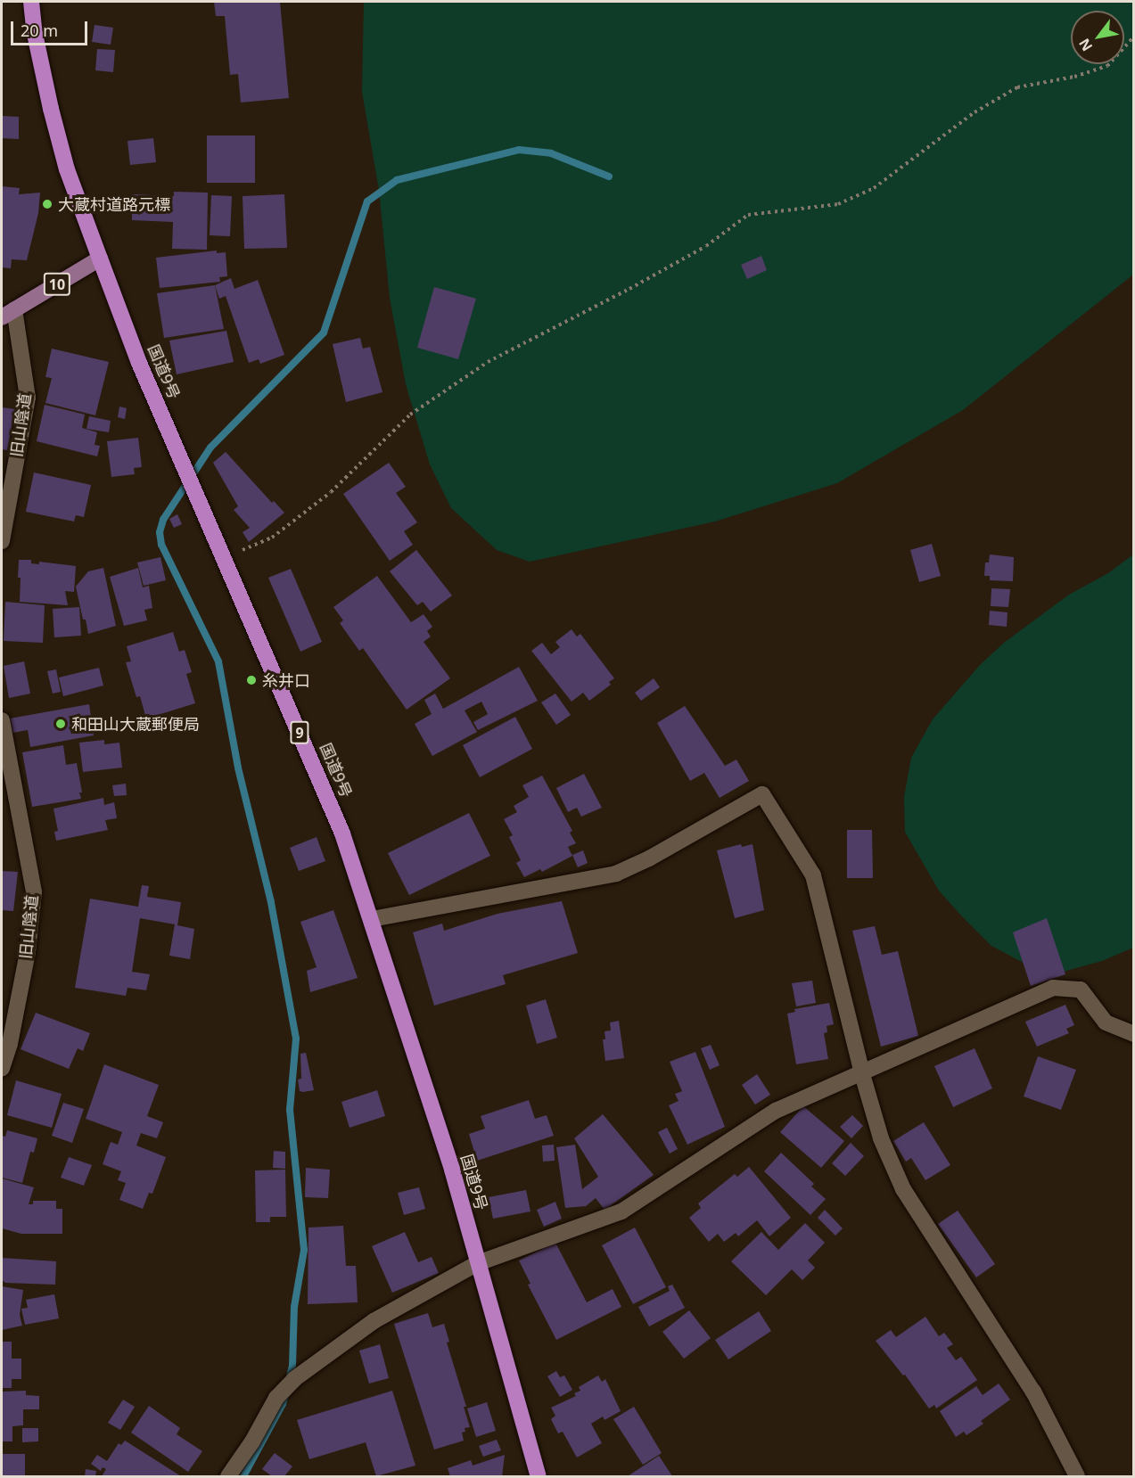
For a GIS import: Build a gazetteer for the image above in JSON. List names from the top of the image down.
{
  "streets": {
    "highway": ["国道9号", "9"],
    "main road": ["10"],
    "street": ["旧山陰道"]
  },
  "crossings": [
    ["10", "国道9号"],
    ["10", "旧山陰道"]
  ],
  "places": ["大蔵村道路元標", "糸井口", "和田山大蔵郵便局"],
  "scale_bar": "20 m",
  "north": "bottom left"
}
